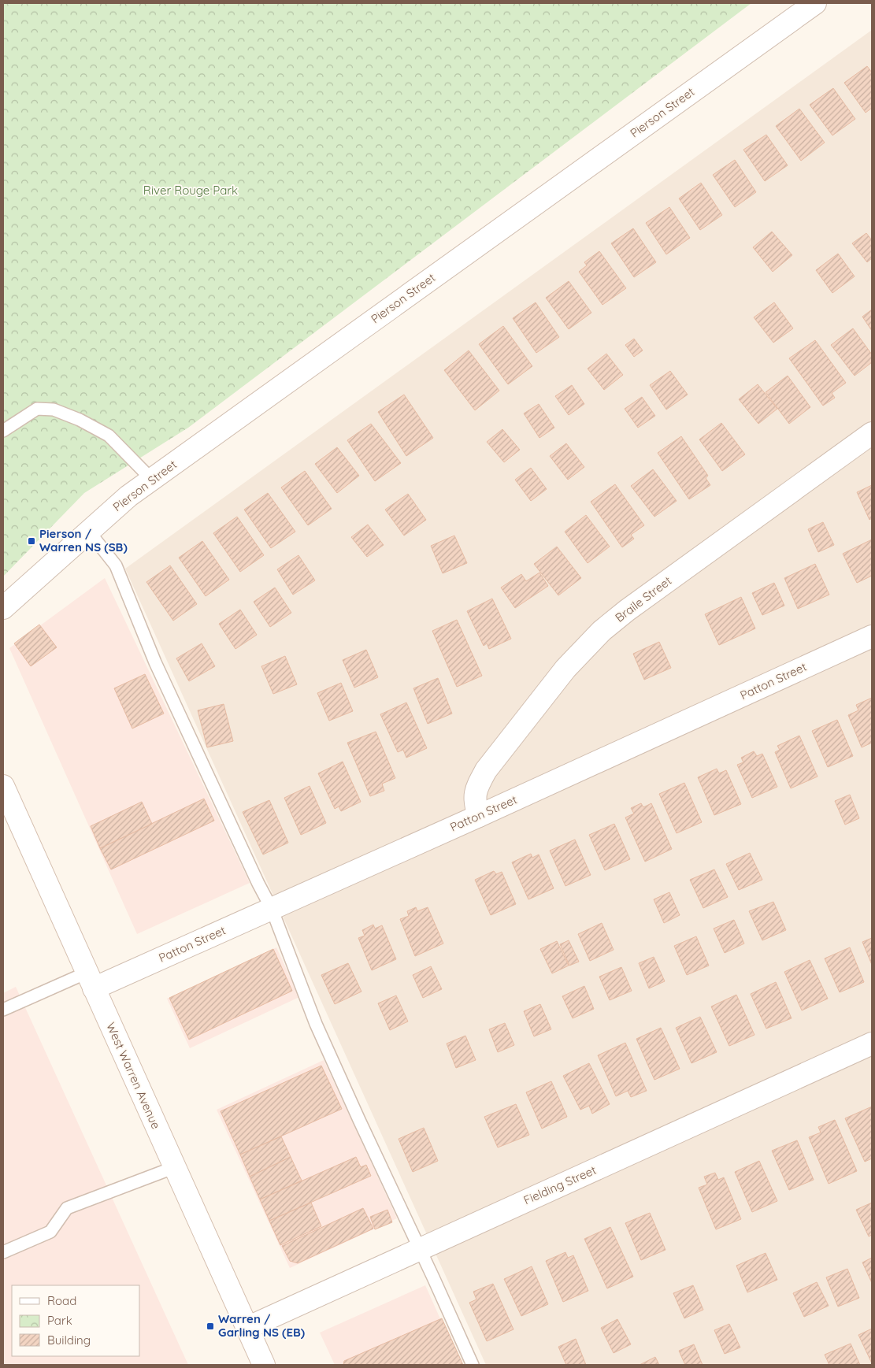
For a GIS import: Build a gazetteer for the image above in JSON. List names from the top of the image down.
{
  "streets": {
    "street": [
      "Pierson Street",
      "Braile Street",
      "Patton Street",
      "West Warren Avenue",
      "Fielding Street"
    ]
  },
  "crossings": [
    ["Braile Street", "Patton Street"],
    ["Patton Street", "West Warren Avenue"],
    ["West Warren Avenue", "Fielding Street"]
  ],
  "parks": ["River Rouge Park"],
  "places": {
    "transit": ["Pierson / Warren NS (SB)", "Warren / Garling NS (EB)"]
  },
  "legend": ["Road", "Park", "Building"]
}
